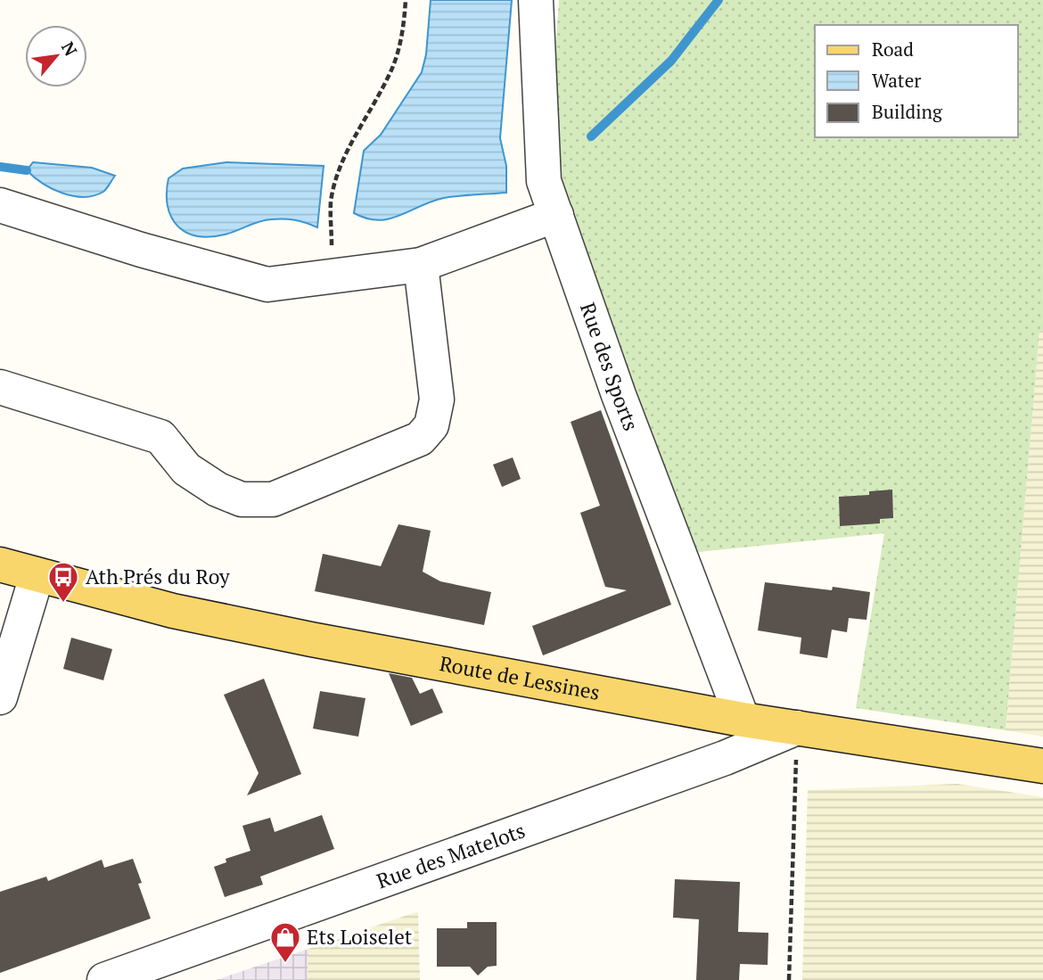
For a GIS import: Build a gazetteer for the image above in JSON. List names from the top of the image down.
{
  "streets": {
    "main road": ["Route de Lessines"],
    "street": ["Rue des Sports", "Rue des Matelots"]
  },
  "crossings": [
    ["Rue des Sports", "Route de Lessines"],
    ["Route de Lessines", "Rue des Matelots"]
  ],
  "places": {
    "bus stop": ["Ath Prés du Roy"],
    "shop": ["Ets Loiselet"]
  },
  "legend": ["Road", "Water", "Building"],
  "north": "top right"
}
